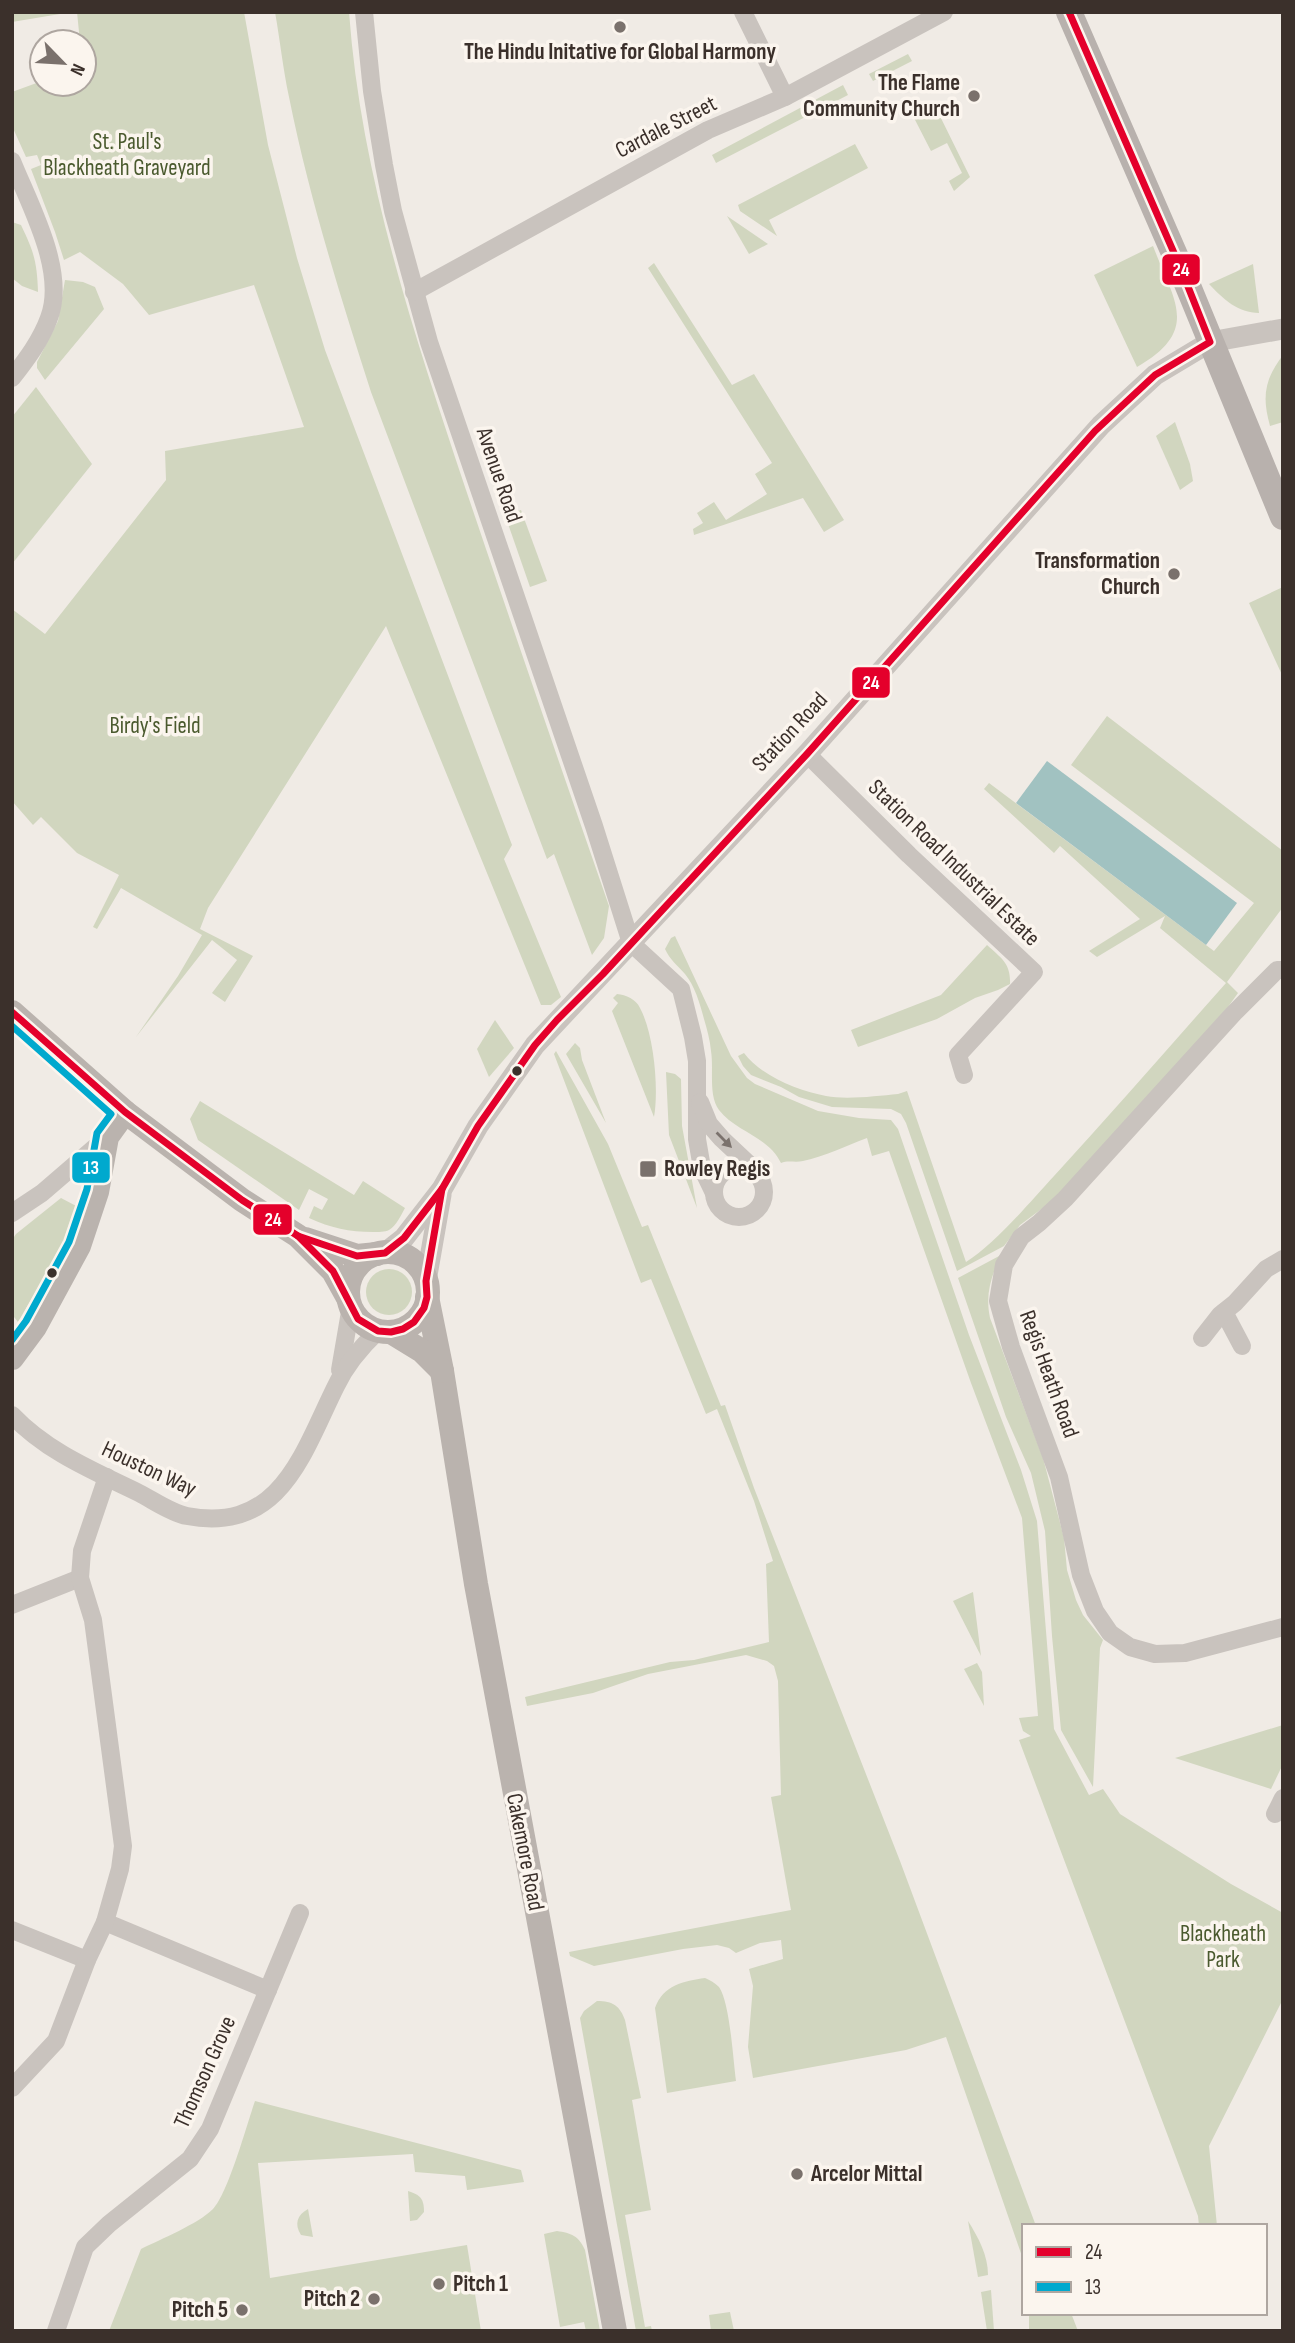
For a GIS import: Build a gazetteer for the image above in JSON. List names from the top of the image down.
{
  "streets": {
    "main road": ["Cakemore Road"],
    "street": [
      "Cardale Street",
      "Avenue Road",
      "Station Road",
      "Station Road Industrial Estate",
      "Regis Heath Road",
      "Houston Way",
      "Thomson Grove"
    ]
  },
  "crossings": [
    ["Cardale Street", "Avenue Road"],
    ["Avenue Road", "Station Road"],
    ["Station Road", "Station Road Industrial Estate"],
    ["Station Road", "Houston Way"],
    ["Station Road", "Cakemore Road"],
    ["Houston Way", "Cakemore Road"]
  ],
  "parks": ["St. Paul's Blackheath Graveyard", "Birdy's Field", "Blackheath Park"],
  "places": {
    "other": [
      "The Hindu Initative for Global Harmony",
      "The Flame Community Church",
      "Transformation Church",
      "Arcelor Mittal",
      "Pitch 1",
      "Pitch 2",
      "Pitch 5"
    ],
    "transit": ["Rowley Regis"]
  },
  "lines": ["transit line 24", "transit line 13"],
  "legend": ["24", "13"],
  "north": "bottom right"
}
